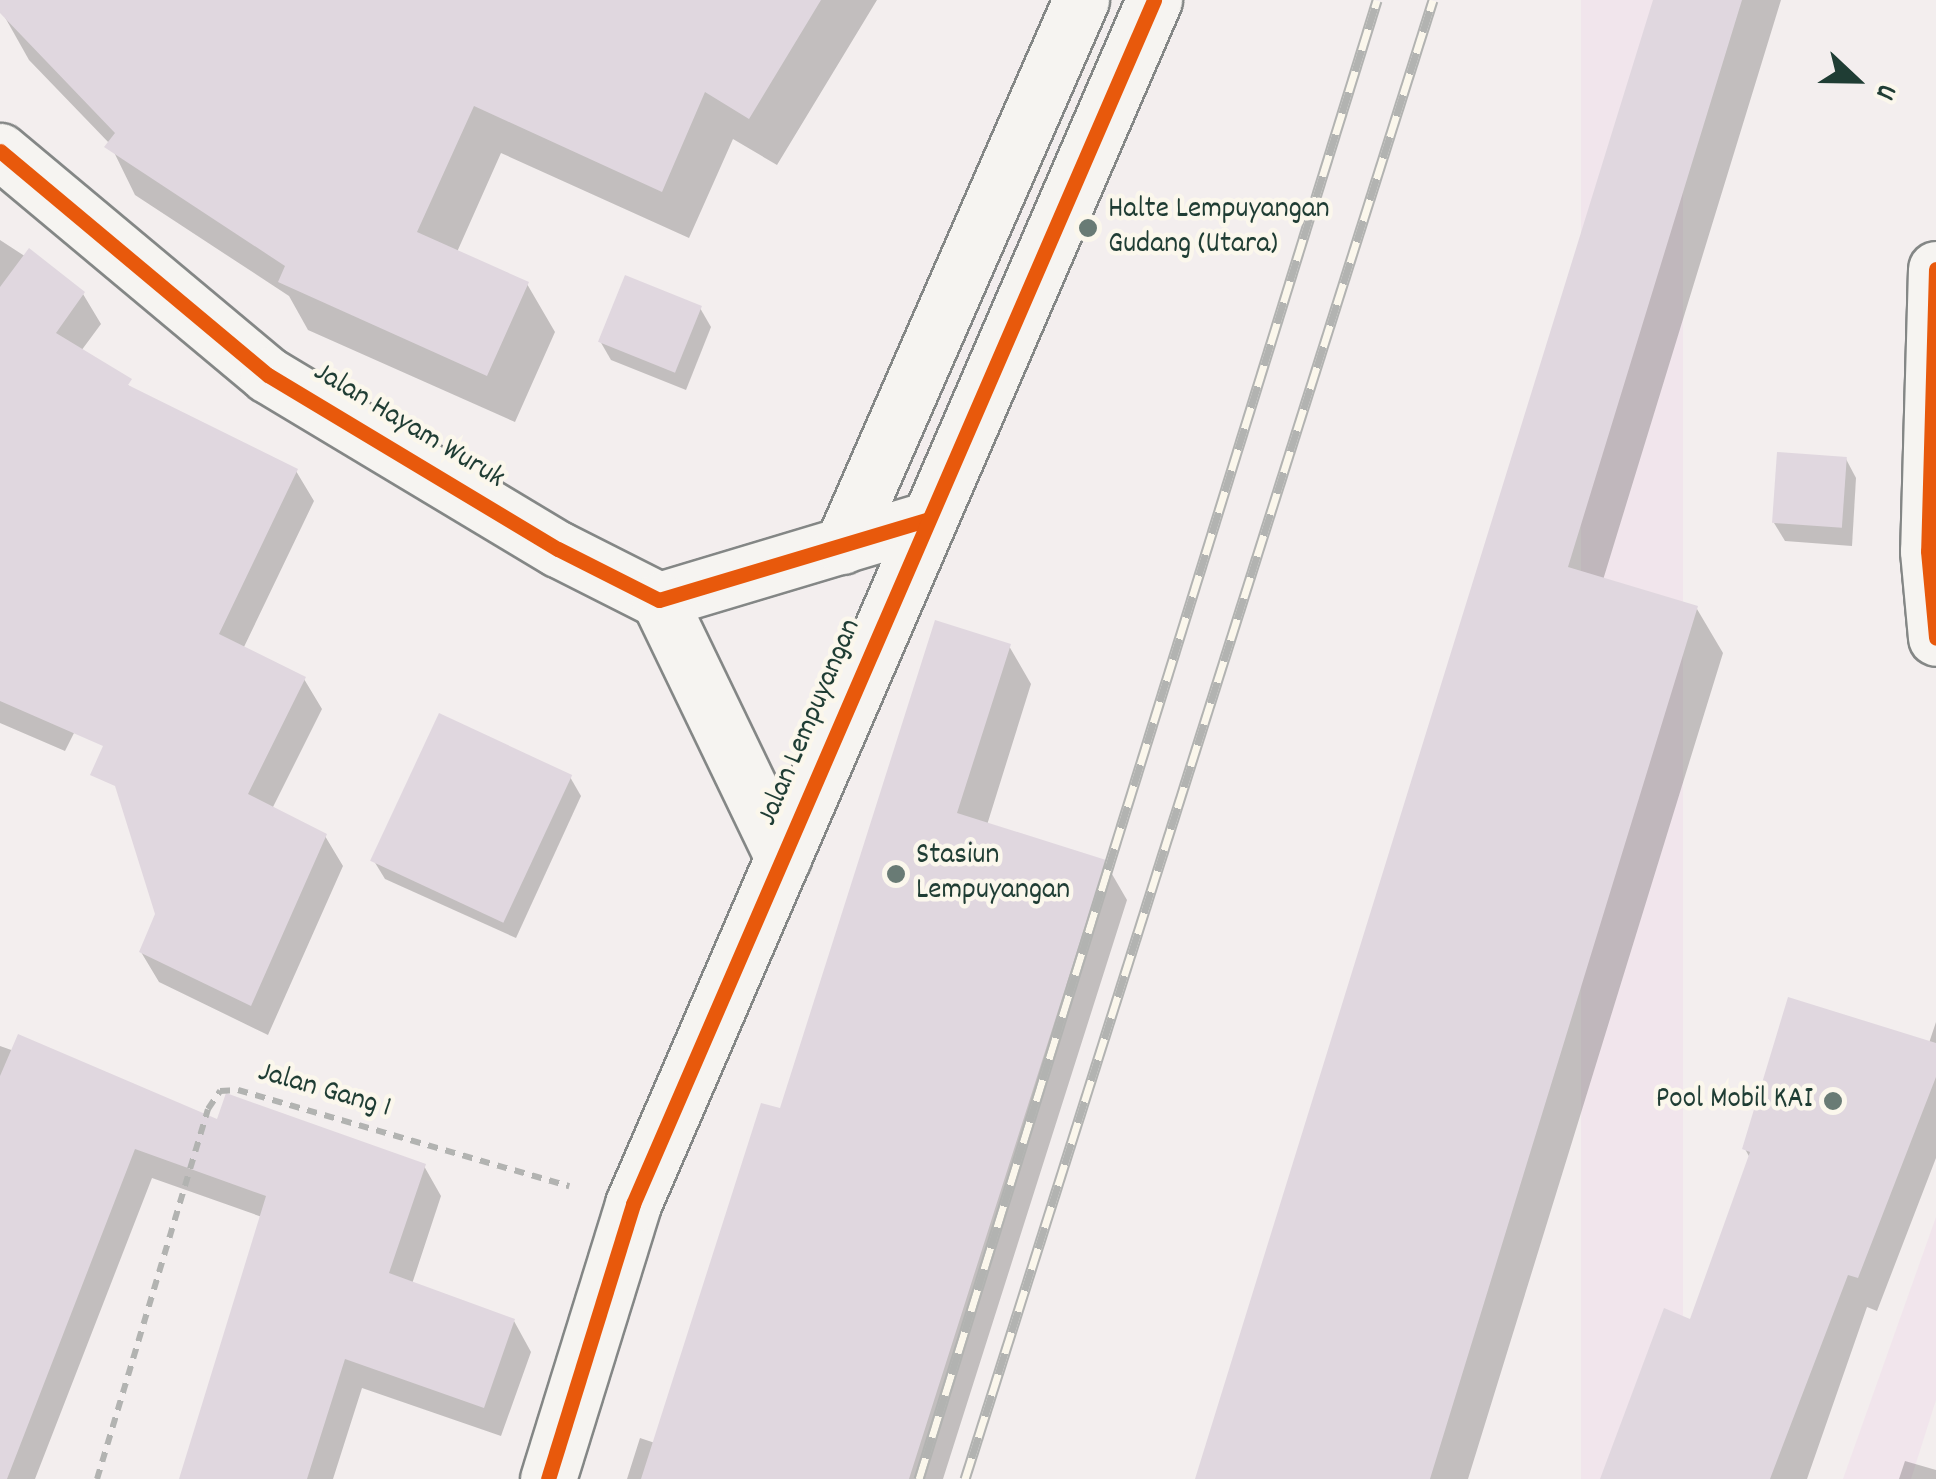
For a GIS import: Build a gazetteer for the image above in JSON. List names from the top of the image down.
{
  "streets": {
    "street": ["Jalan Hayam Wuruk", "Jalan Lempuyangan"],
    "path": ["Jalan Gang 1"]
  },
  "crossings": [
    ["Jalan Lempuyangan", "Jalan Gang 1"]
  ],
  "places": ["Halte Lempuyangan Gudang (Utara)", "Stasiun Lempuyangan", "Pool Mobil KAI"],
  "north": "right"
}
